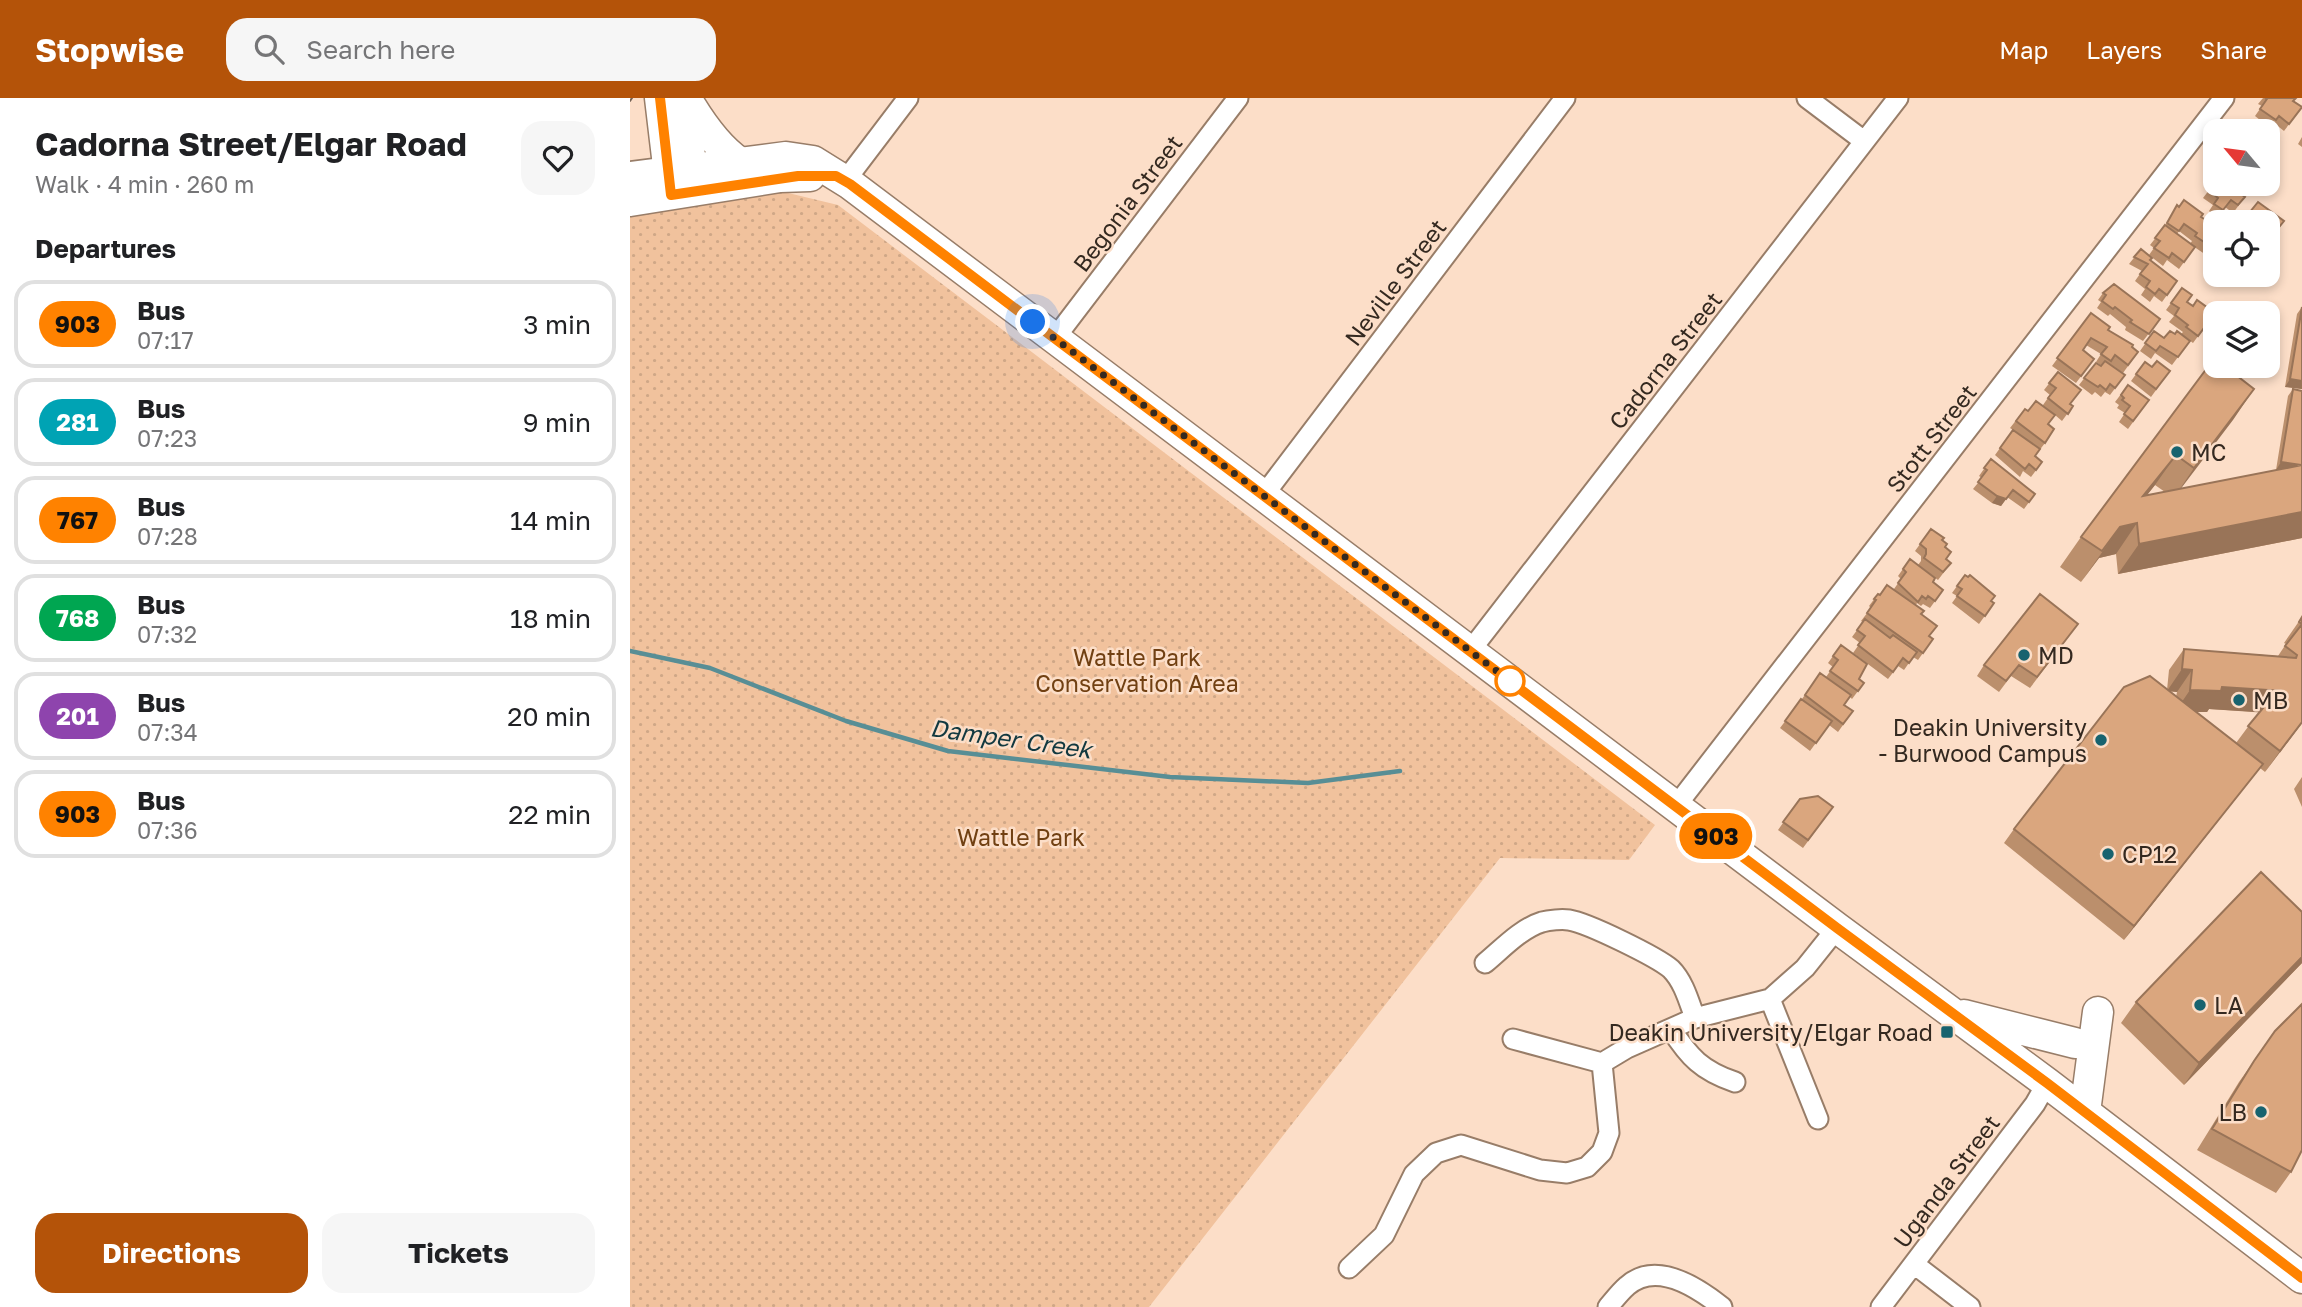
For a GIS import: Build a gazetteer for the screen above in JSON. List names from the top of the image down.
{
  "streets": {
    "street": [
      "Begonia Street",
      "Neville Street",
      "Cadorna Street",
      "Stott Street",
      "Uganda Street"
    ]
  },
  "water": ["Damper Creek"],
  "parks": ["Wattle Park Conservation Area", "Wattle Park"],
  "places": {
    "other": [
      "MC",
      "MD",
      "MB",
      "Deakin University - Burwood Campus",
      "CP12",
      "LA",
      "LB"
    ],
    "transit": ["Deakin University/Elgar Road"]
  },
  "lines": ["bus line 903"],
  "north": "top left",
  "page": {
    "header": "Stopwise",
    "search": "Search here",
    "nav": ["Map", "Layers", "Share"],
    "heading": [
      ["Cadorna Street/Elgar Road", "Walk · 4 min · 260 m"],
      "Departures"
    ],
    "on_map": "903",
    "list": [
      {
        "mark": "903",
        "name": "Bus",
        "note": "07:17",
        "value": "3 min"
      },
      {
        "mark": "281",
        "name": "Bus",
        "note": "07:23",
        "value": "9 min"
      },
      {
        "mark": "767",
        "name": "Bus",
        "note": "07:28",
        "value": "14 min"
      },
      {
        "mark": "768",
        "name": "Bus",
        "note": "07:32",
        "value": "18 min"
      },
      {
        "mark": "201",
        "name": "Bus",
        "note": "07:34",
        "value": "20 min"
      },
      {
        "mark": "903",
        "name": "Bus",
        "note": "07:36",
        "value": "22 min"
      }
    ],
    "buttons": ["Directions", "Tickets"]
  }
}
